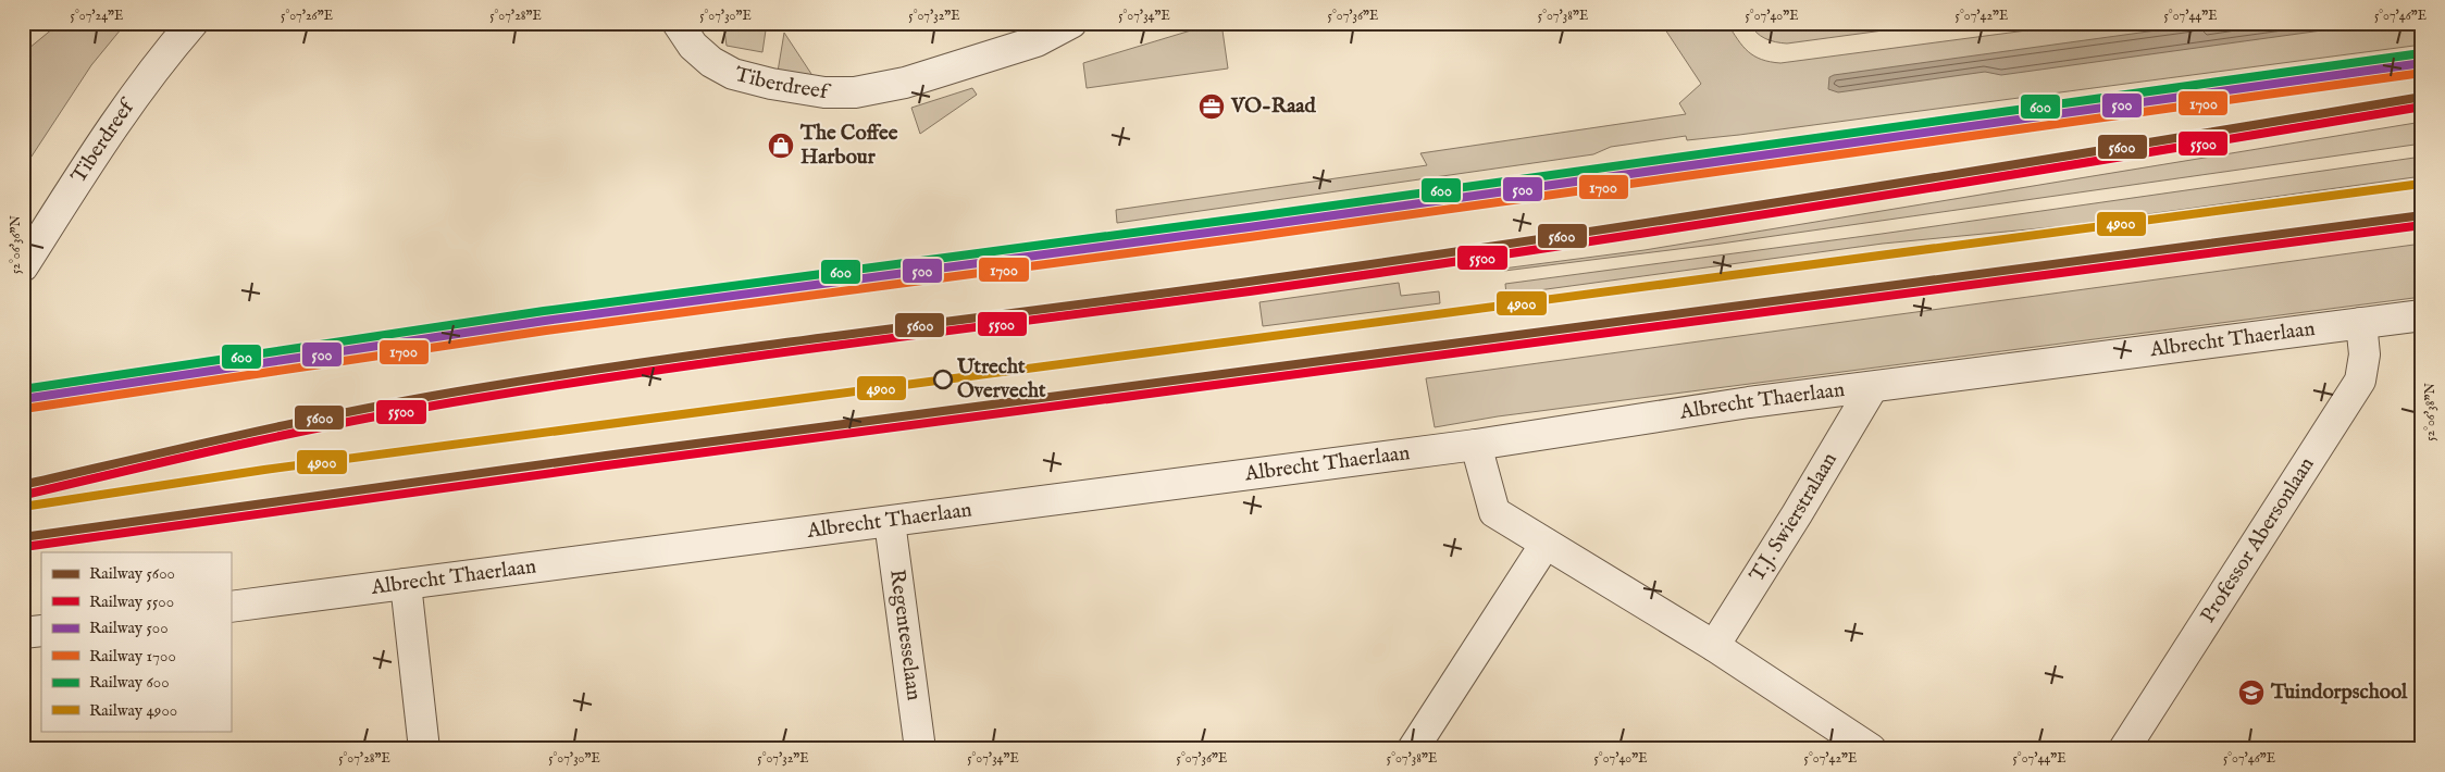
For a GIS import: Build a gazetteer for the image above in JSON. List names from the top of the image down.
{
  "streets": {
    "street": [
      "Tiberdreef",
      "Albrecht Thaerlaan",
      "T.J. Swierstralaan",
      "Professor Abersonlaan",
      "Regentesselaan"
    ]
  },
  "crossings": [
    ["Albrecht Thaerlaan", "T.J. Swierstralaan"],
    ["Albrecht Thaerlaan", "Professor Abersonlaan"],
    ["Albrecht Thaerlaan", "Regentesselaan"]
  ],
  "places": {
    "office": ["VO-Raad"],
    "shop": ["The Coffee Harbour"],
    "other": ["Utrecht Overvecht"],
    "school or university": ["Tuindorpschool"]
  },
  "lines": [
    "rail line 600",
    "rail line 500",
    "rail line 1700",
    "rail line 5600",
    "rail line 5500",
    "rail line 4900"
  ],
  "legend": [
    "Railway 5600",
    "Railway 5500",
    "Railway 500",
    "Railway 1700",
    "Railway 600",
    "Railway 4900"
  ],
  "coordinates": [
    "5°07'24\"E",
    "5°07'26\"E",
    "5°07'28\"E",
    "5°07'30\"E",
    "5°07'32\"E",
    "5°07'34\"E",
    "5°07'36\"E",
    "5°07'38\"E",
    "5°07'40\"E",
    "5°07'42\"E",
    "5°07'44\"E",
    "5°07'46\"E",
    "52°06'36\"N",
    "52°06'38\"N"
  ]
}
